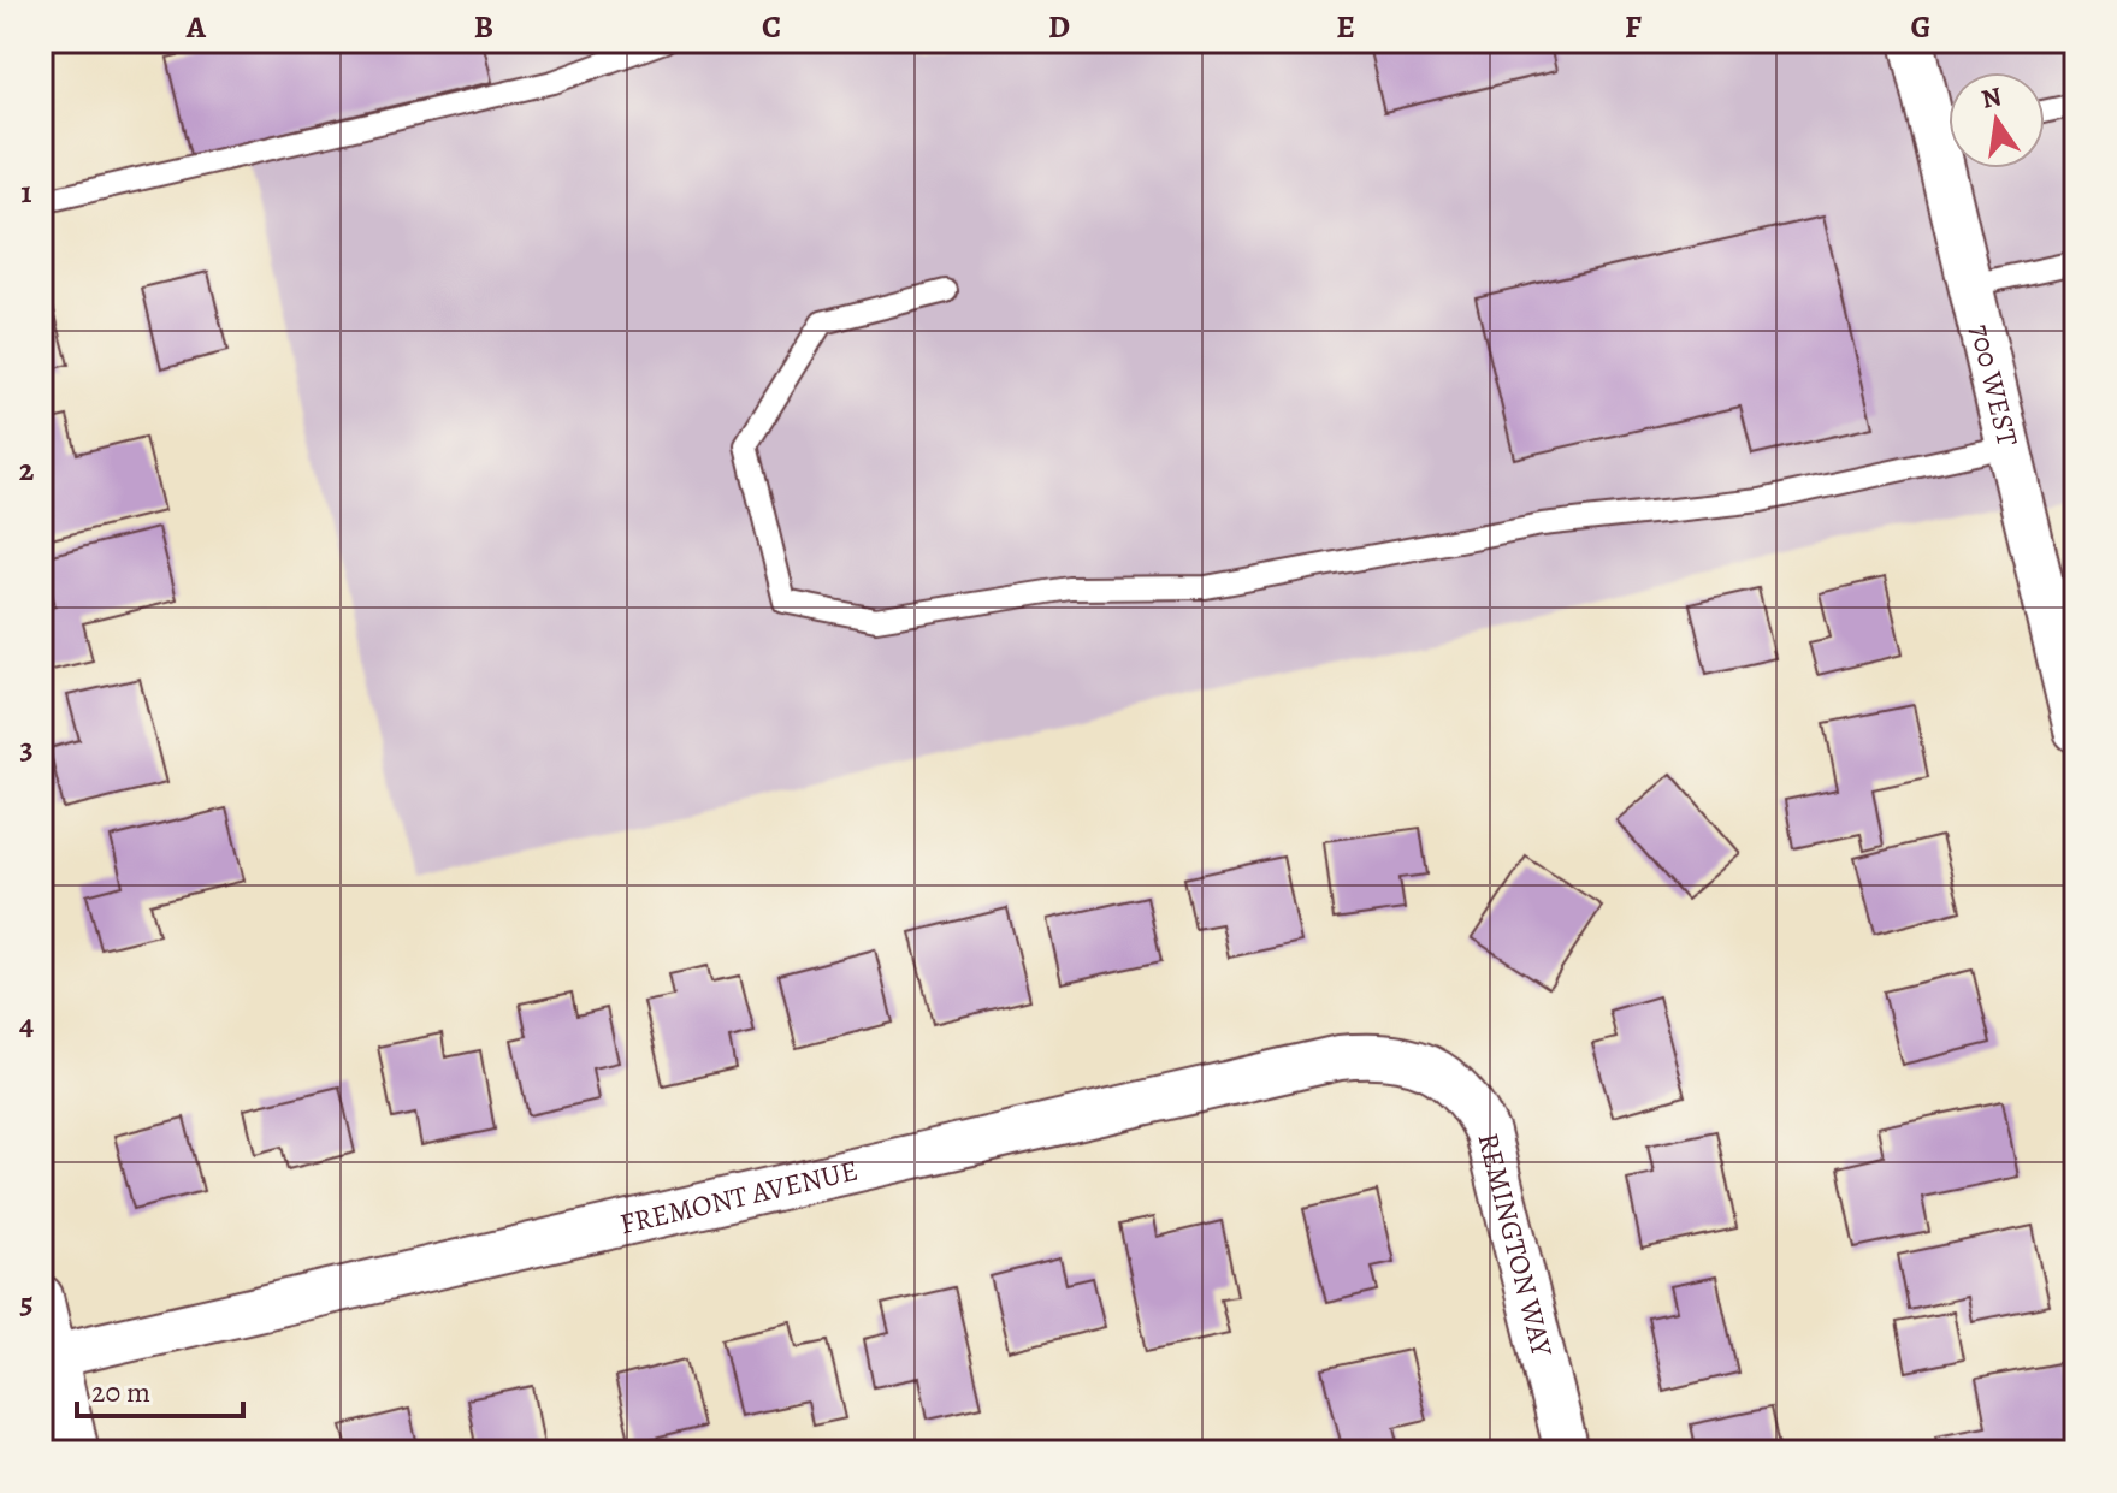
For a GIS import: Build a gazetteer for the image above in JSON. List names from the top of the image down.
{
  "streets": {
    "street": ["700 WEST", "FREMONT AVENUE", "REMINGTON WAY"]
  },
  "crossings": [
    ["FREMONT AVENUE", "REMINGTON WAY"]
  ],
  "scale_bar": "20 m",
  "north": "top",
  "grid": {
    "columns": [
      "A",
      "B",
      "C",
      "D",
      "E",
      "F",
      "G"
    ],
    "rows": [
      "1",
      "2",
      "3",
      "4",
      "5"
    ]
  }
}
